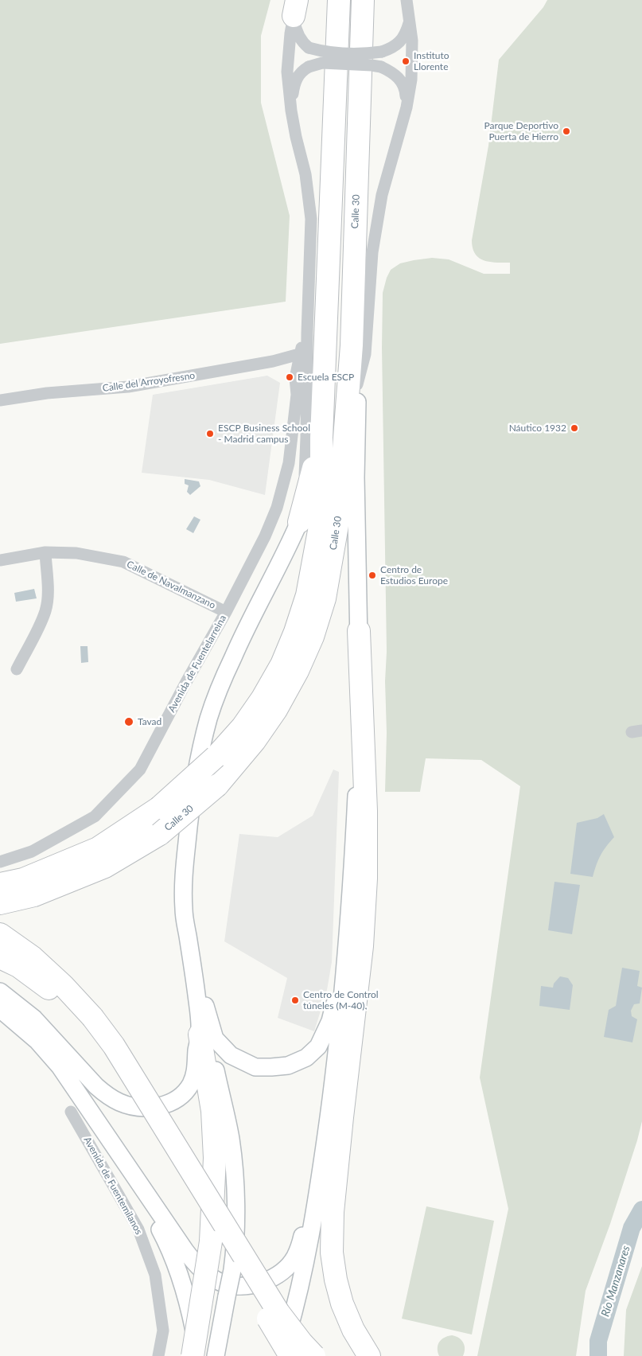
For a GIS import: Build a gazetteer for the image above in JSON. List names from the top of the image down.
{
  "streets": {
    "highway": ["Calle 30"],
    "street": [
      "Calle del Arroyofresno",
      "Calle de Navalmanzano",
      "Avenida de Fuentelarreina",
      "Avenida de Fuentemilanos"
    ]
  },
  "crossings": [
    ["Calle del Arroyofresno", "Avenida de Fuentelarreina"],
    ["Calle de Navalmanzano", "Avenida de Fuentelarreina"]
  ],
  "water": ["Río Manzanares"],
  "places": [
    "Instituto Llorente",
    "Parque Deportivo Puerta de Hierro",
    "Escuela ESCP",
    "Náutico 1932",
    "ESCP Business School - Madrid campus",
    "Centro de Estudios Europe",
    "Tavad",
    "Centro de Control túneles (M-40)."
  ]
}
